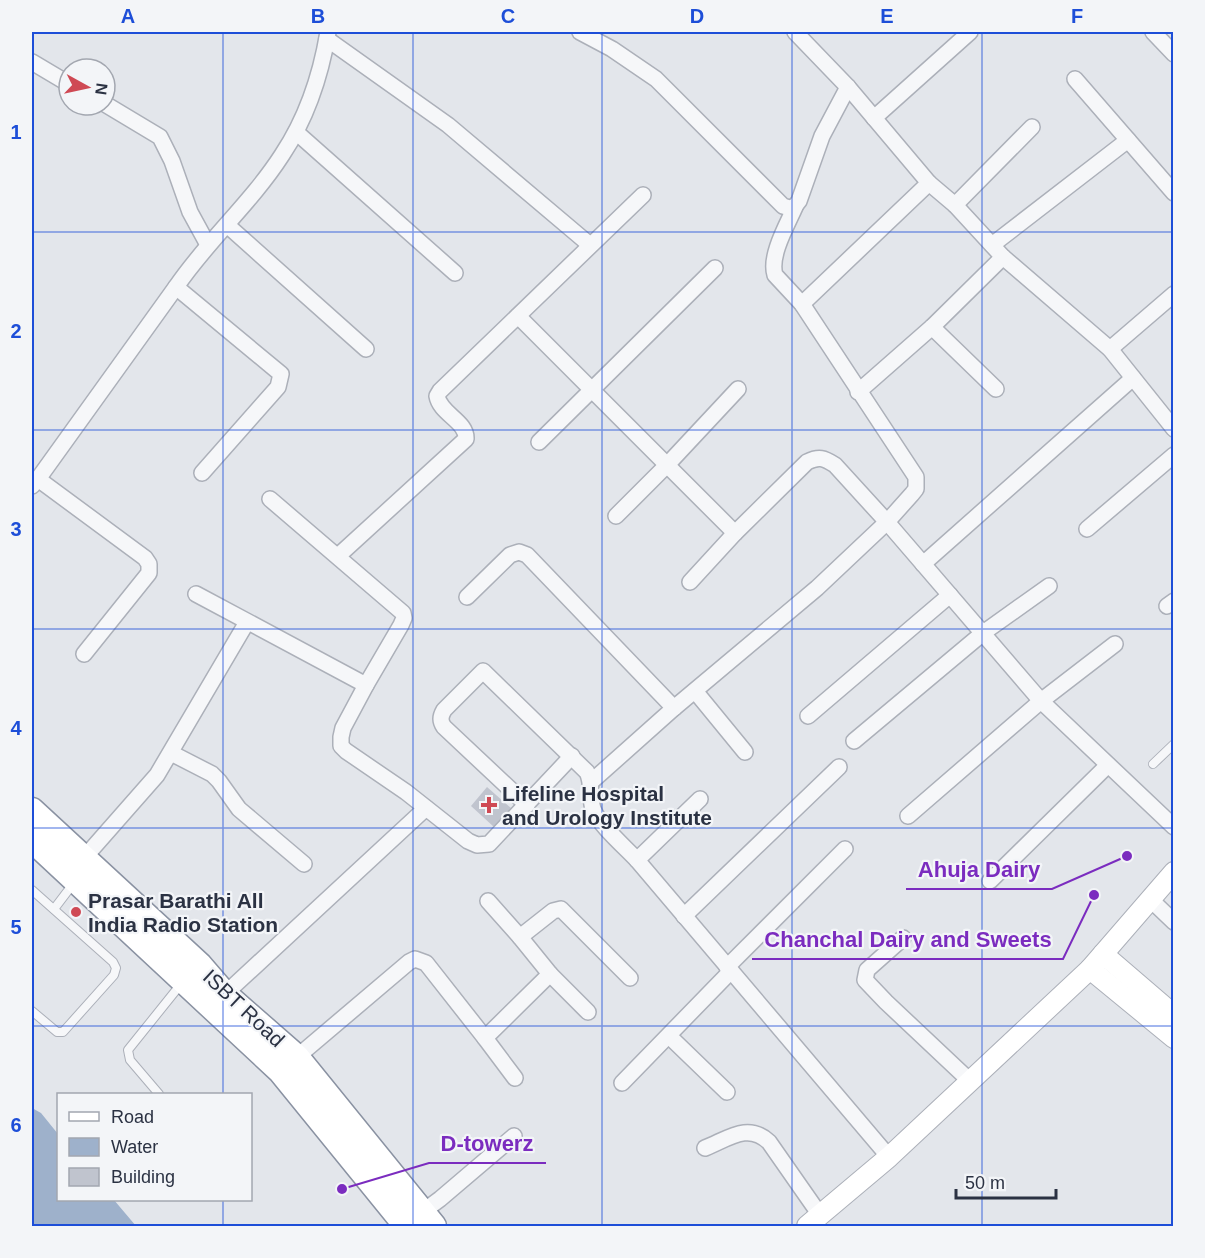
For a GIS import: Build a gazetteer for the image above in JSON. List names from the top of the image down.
{
  "streets": {
    "highway": ["ISBT Road"]
  },
  "places": {
    "health": ["Lifeline Hospital and Urology Institute"],
    "other": [
      "Ahuja Dairy",
      "Chanchal Dairy and Sweets",
      "Prasar Barathi All India Radio Station",
      "D-towerz"
    ]
  },
  "legend": ["Road", "Water", "Building"],
  "scale_bar": "50 m",
  "north": "right",
  "grid": {
    "columns": [
      "A",
      "B",
      "C",
      "D",
      "E",
      "F"
    ],
    "rows": [
      "1",
      "2",
      "3",
      "4",
      "5",
      "6"
    ]
  }
}
